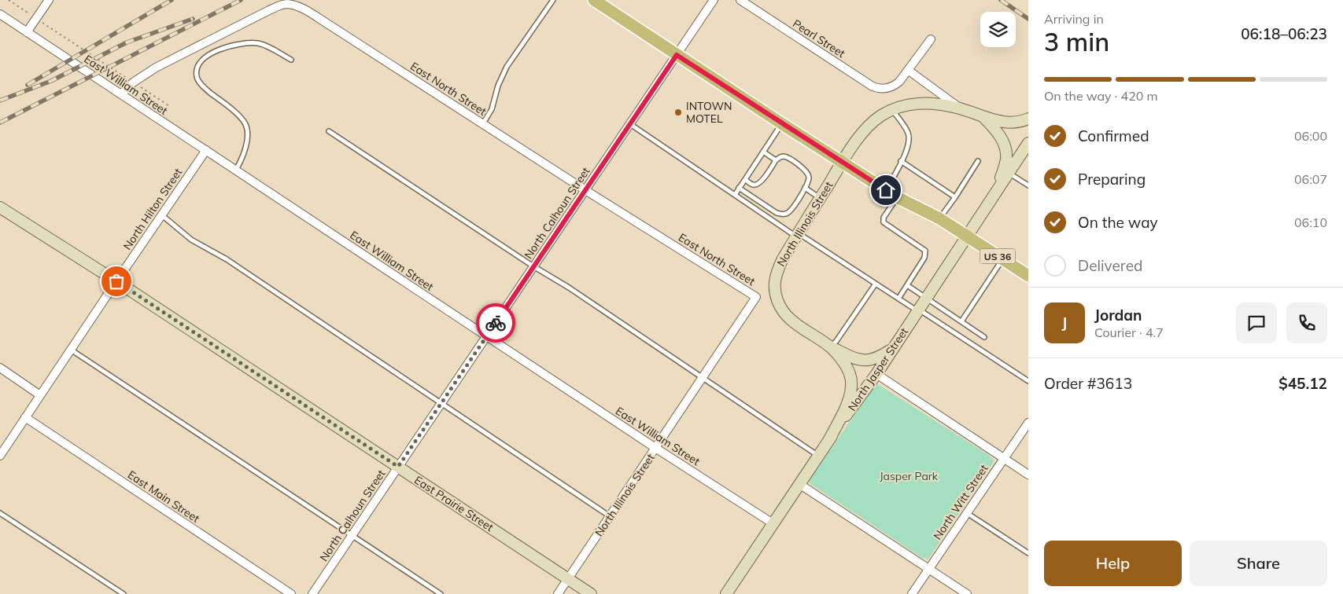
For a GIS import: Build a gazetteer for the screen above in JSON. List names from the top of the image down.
{
  "streets": {
    "main road": ["US 36"],
    "street": [
      "Pearl Street",
      "East William Street",
      "East North Street",
      "North Hilton Street",
      "North Calhoun Street",
      "North Illinois Street",
      "North Jasper Street",
      "East Main Street",
      "North Witt Street",
      "East Prairie Street"
    ]
  },
  "crossings": [
    ["East William Street", "East North Street"],
    ["East William Street", "North Hilton Street"],
    ["East William Street", "North Calhoun Street"],
    ["East William Street", "North Illinois Street"],
    ["East William Street", "North Jasper Street"],
    ["East North Street", "North Calhoun Street"],
    ["East North Street", "North Illinois Street"],
    ["North Hilton Street", "East Main Street"],
    ["North Hilton Street", "East Prairie Street"],
    ["North Calhoun Street", "US 36"],
    ["North Calhoun Street", "East Prairie Street"],
    ["North Illinois Street", "US 36"],
    ["North Illinois Street", "North Jasper Street"],
    ["North Illinois Street", "East Prairie Street"],
    ["US 36", "North Jasper Street"]
  ],
  "parks": ["Jasper Park"],
  "places": ["INTOWN MOTEL"],
  "page": {
    "heading": ["3 min", "Arriving in", "06:18–06:23"],
    "panel": [
      "Jordan",
      "Courier · 4.7",
      "Order #3613",
      "$45.12"
    ],
    "bar": "On the way · 420 m",
    "list": [
      ["Confirmed", "06:00"],
      ["Preparing", "06:07"],
      ["On the way", "06:10"],
      "Delivered"
    ],
    "round": "J",
    "buttons": ["Help", "Share"]
  }
}
